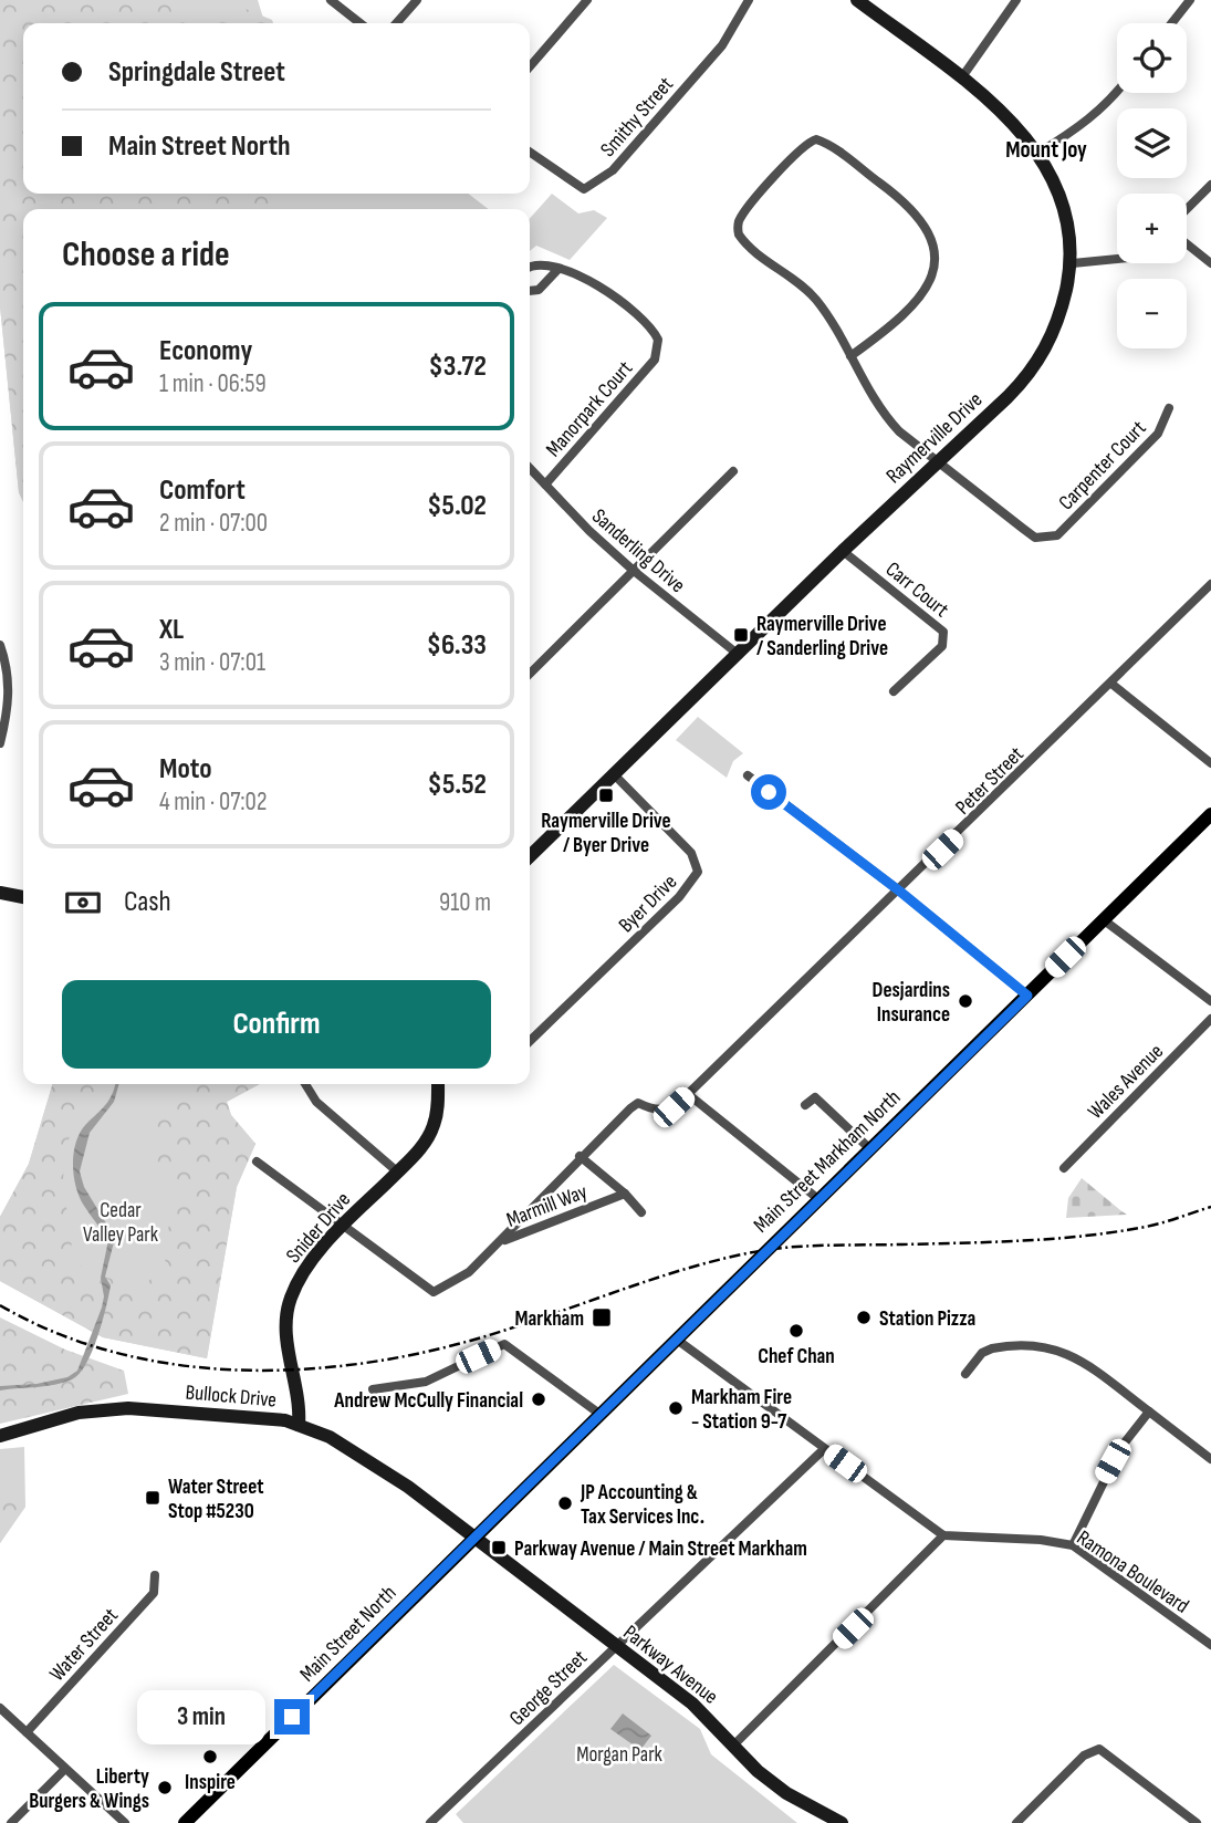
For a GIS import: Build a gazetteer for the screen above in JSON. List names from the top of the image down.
{
  "streets": {
    "main road": ["Main Street Markham North", "Main Street North"],
    "street": [
      "Smithy Street",
      "Manorpark Court",
      "Raymerville Drive",
      "Carpenter Court",
      "Sanderling Drive",
      "Carr Court",
      "Peter Street",
      "Byer Drive",
      "Wales Avenue",
      "Marmill Way",
      "Snider Drive",
      "Bullock Drive",
      "Ramona Boulevard",
      "Water Street",
      "Parkway Avenue",
      "George Street"
    ]
  },
  "crossings": [
    ["Manorpark Court", "Sanderling Drive"],
    ["Raymerville Drive", "Carpenter Court"],
    ["Raymerville Drive", "Sanderling Drive"],
    ["Raymerville Drive", "Carr Court"],
    ["Raymerville Drive", "Byer Drive"],
    ["Peter Street", "Marmill Way"],
    ["Main Street Markham North", "Bullock Drive"],
    ["Main Street Markham North", "Main Street North"],
    ["Main Street Markham North", "Parkway Avenue"],
    ["Snider Drive", "Bullock Drive"],
    ["Bullock Drive", "Main Street North"],
    ["Bullock Drive", "Parkway Avenue"],
    ["Main Street North", "Parkway Avenue"],
    ["Parkway Avenue", "George Street"]
  ],
  "districts": ["Mount Joy"],
  "parks": ["Cedar Valley Park", "Morgan Park"],
  "places": {
    "transit": [
      "Raymerville Drive / Sanderling Drive",
      "Raymerville Drive / Byer Drive",
      "Markham",
      "Water Street Stop #5230",
      "Parkway Avenue / Main Street Markham"
    ],
    "other": [
      "Desjardins Insurance",
      "Station Pizza",
      "Chef Chan",
      "Andrew McCully Financial",
      "Markham Fire - Station 9-7",
      "JP Accounting & Tax Services Inc.",
      "Inspire",
      "Liberty Burgers & Wings"
    ]
  },
  "page": {
    "map_buttons": ["+", "−"],
    "banner": ["Springdale Street", "Main Street North"],
    "heading": "Choose a ride",
    "list": [
      {
        "name": "Economy",
        "note": "1 min · 06:59",
        "value": "$3.72"
      },
      {
        "name": "Comfort",
        "note": "2 min · 07:00",
        "value": "$5.02"
      },
      {
        "name": "XL",
        "note": "3 min · 07:01",
        "value": "$6.33"
      },
      {
        "name": "Moto",
        "note": "4 min · 07:02",
        "value": "$5.52"
      }
    ],
    "pay": ["Cash", "910 m"],
    "buttons": "Confirm",
    "bubble": "3 min"
  }
}
